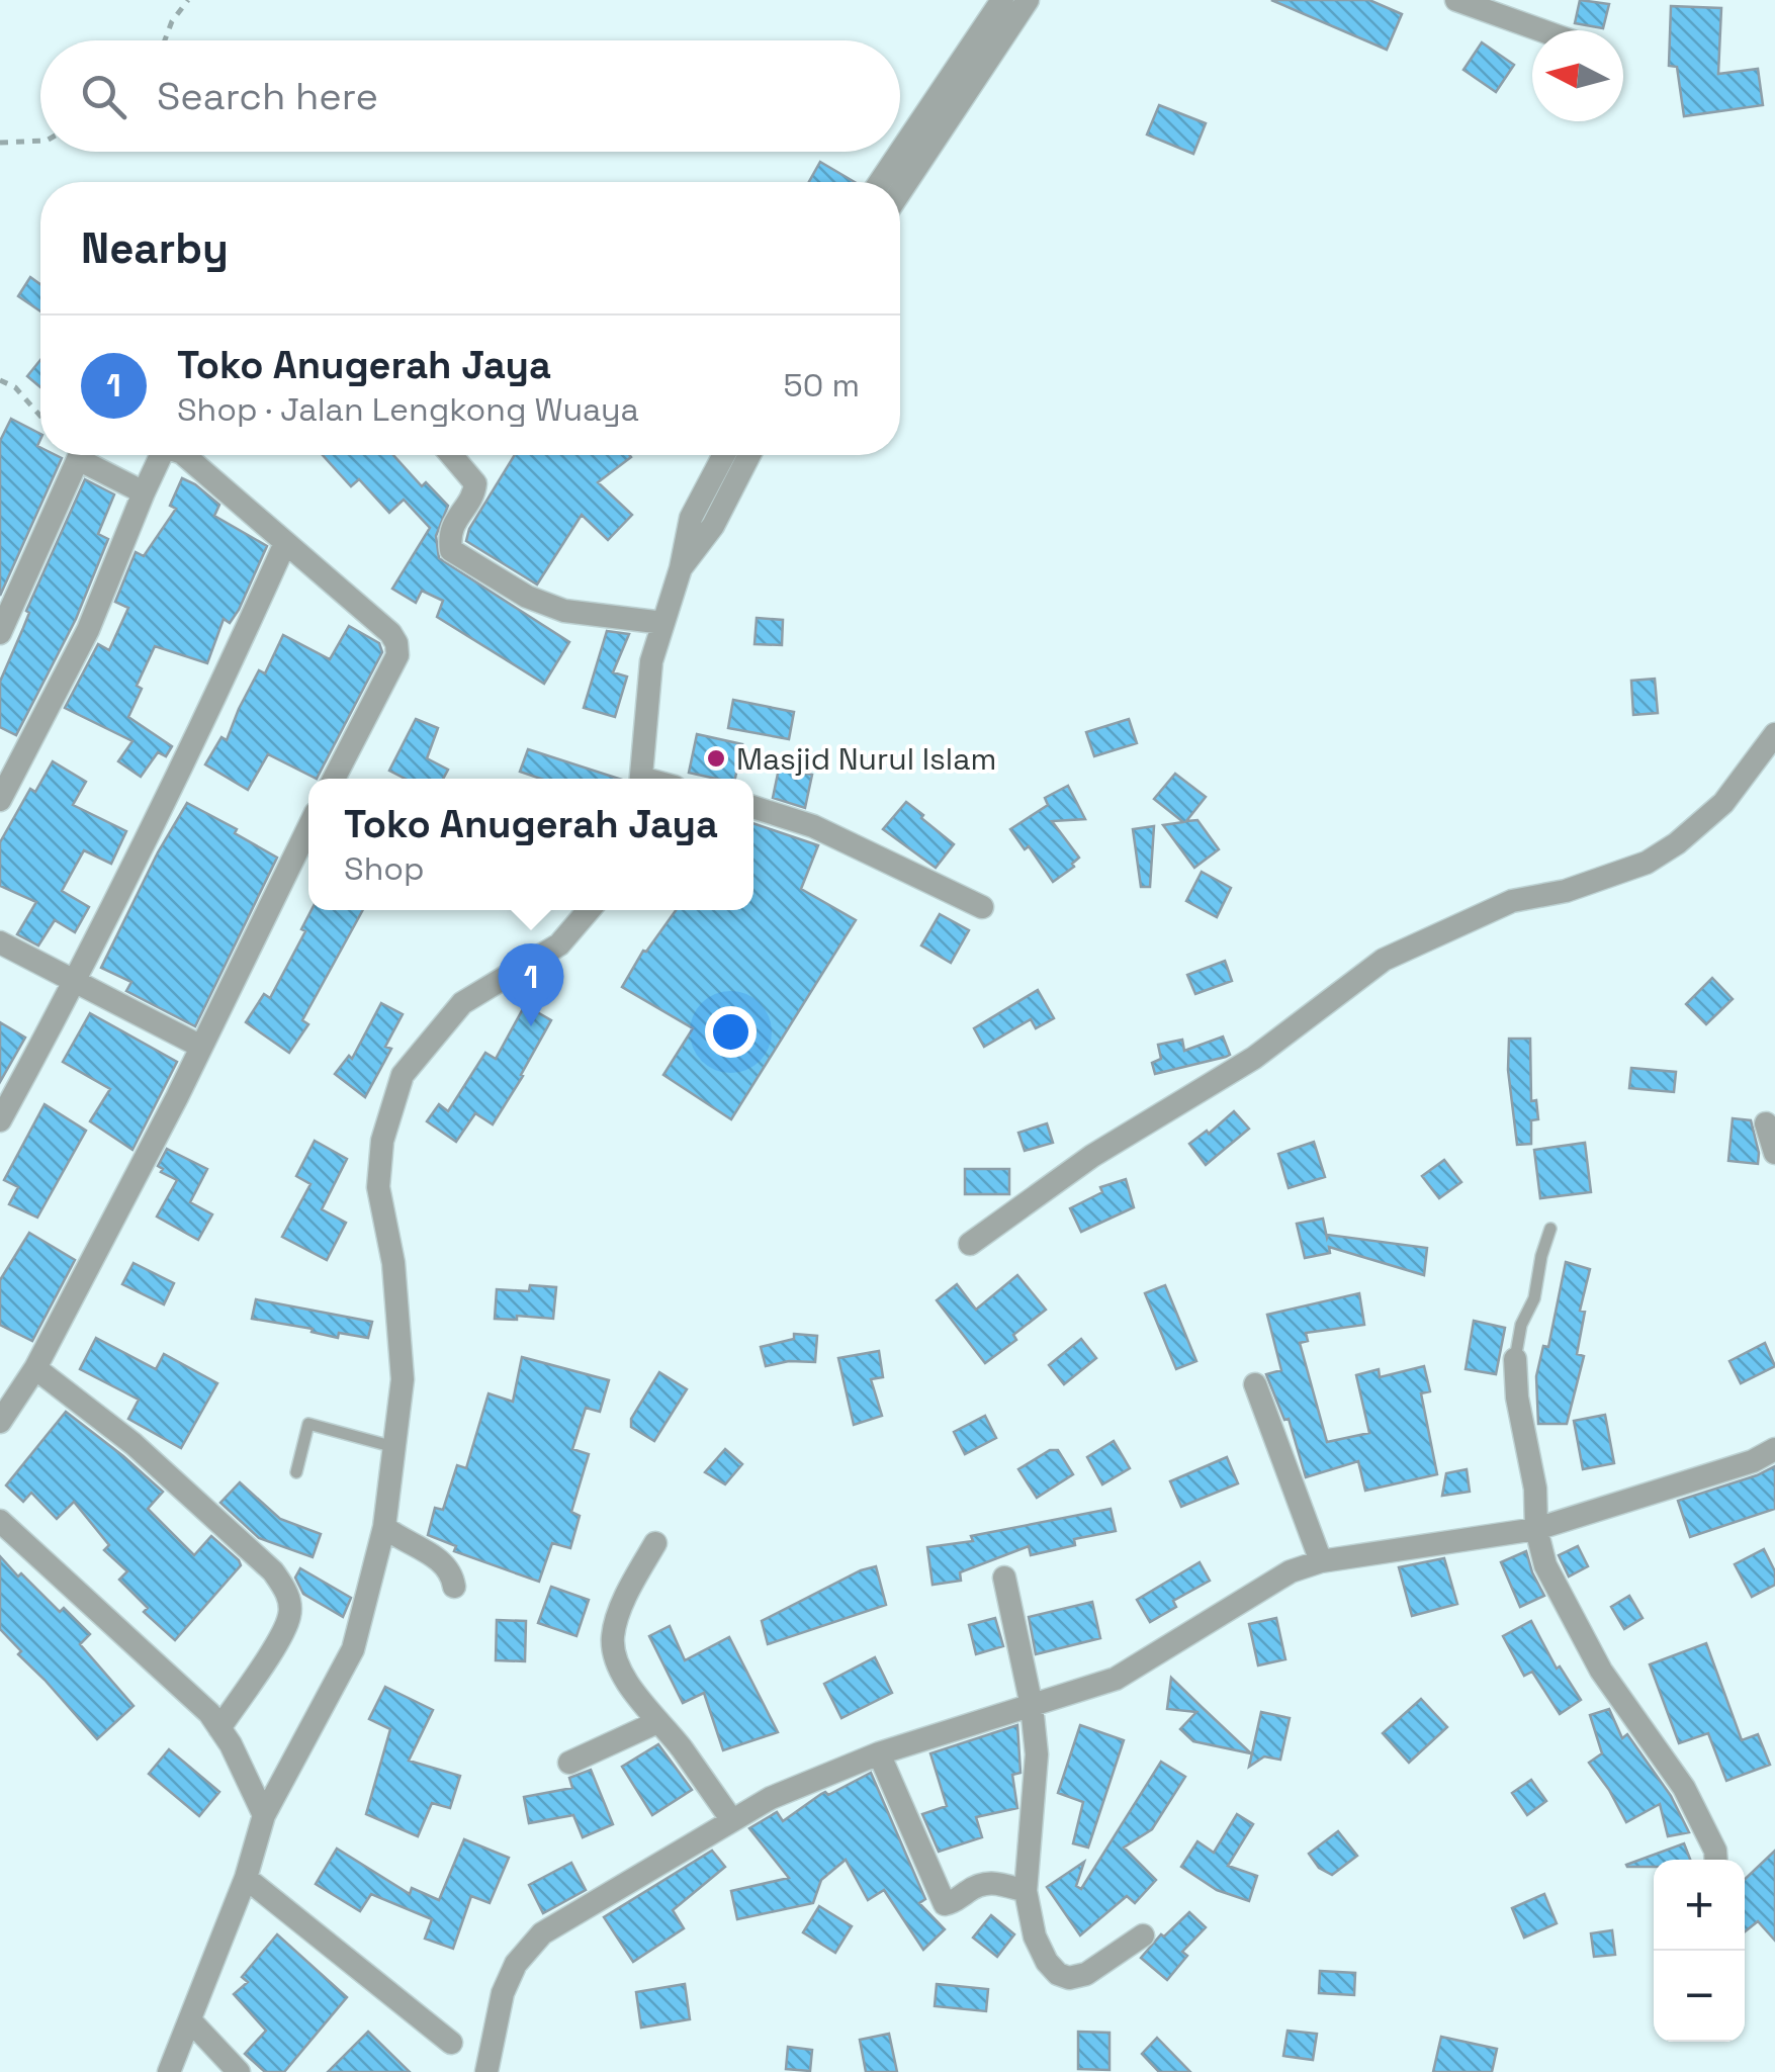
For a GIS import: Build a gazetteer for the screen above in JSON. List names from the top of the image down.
{
  "places": ["Masjid Nurul Islam"],
  "north": "left",
  "page": {
    "search": "Search here",
    "heading": "Nearby",
    "list": [
      {
        "mark": "1",
        "name": "Toko Anugerah Jaya",
        "note": "Shop · Jalan Lengkong Wuaya",
        "value": "50 m"
      }
    ],
    "popup": ["Toko Anugerah Jaya", "Shop"],
    "pins": "1",
    "map_buttons": ["+", "−"]
  }
}
